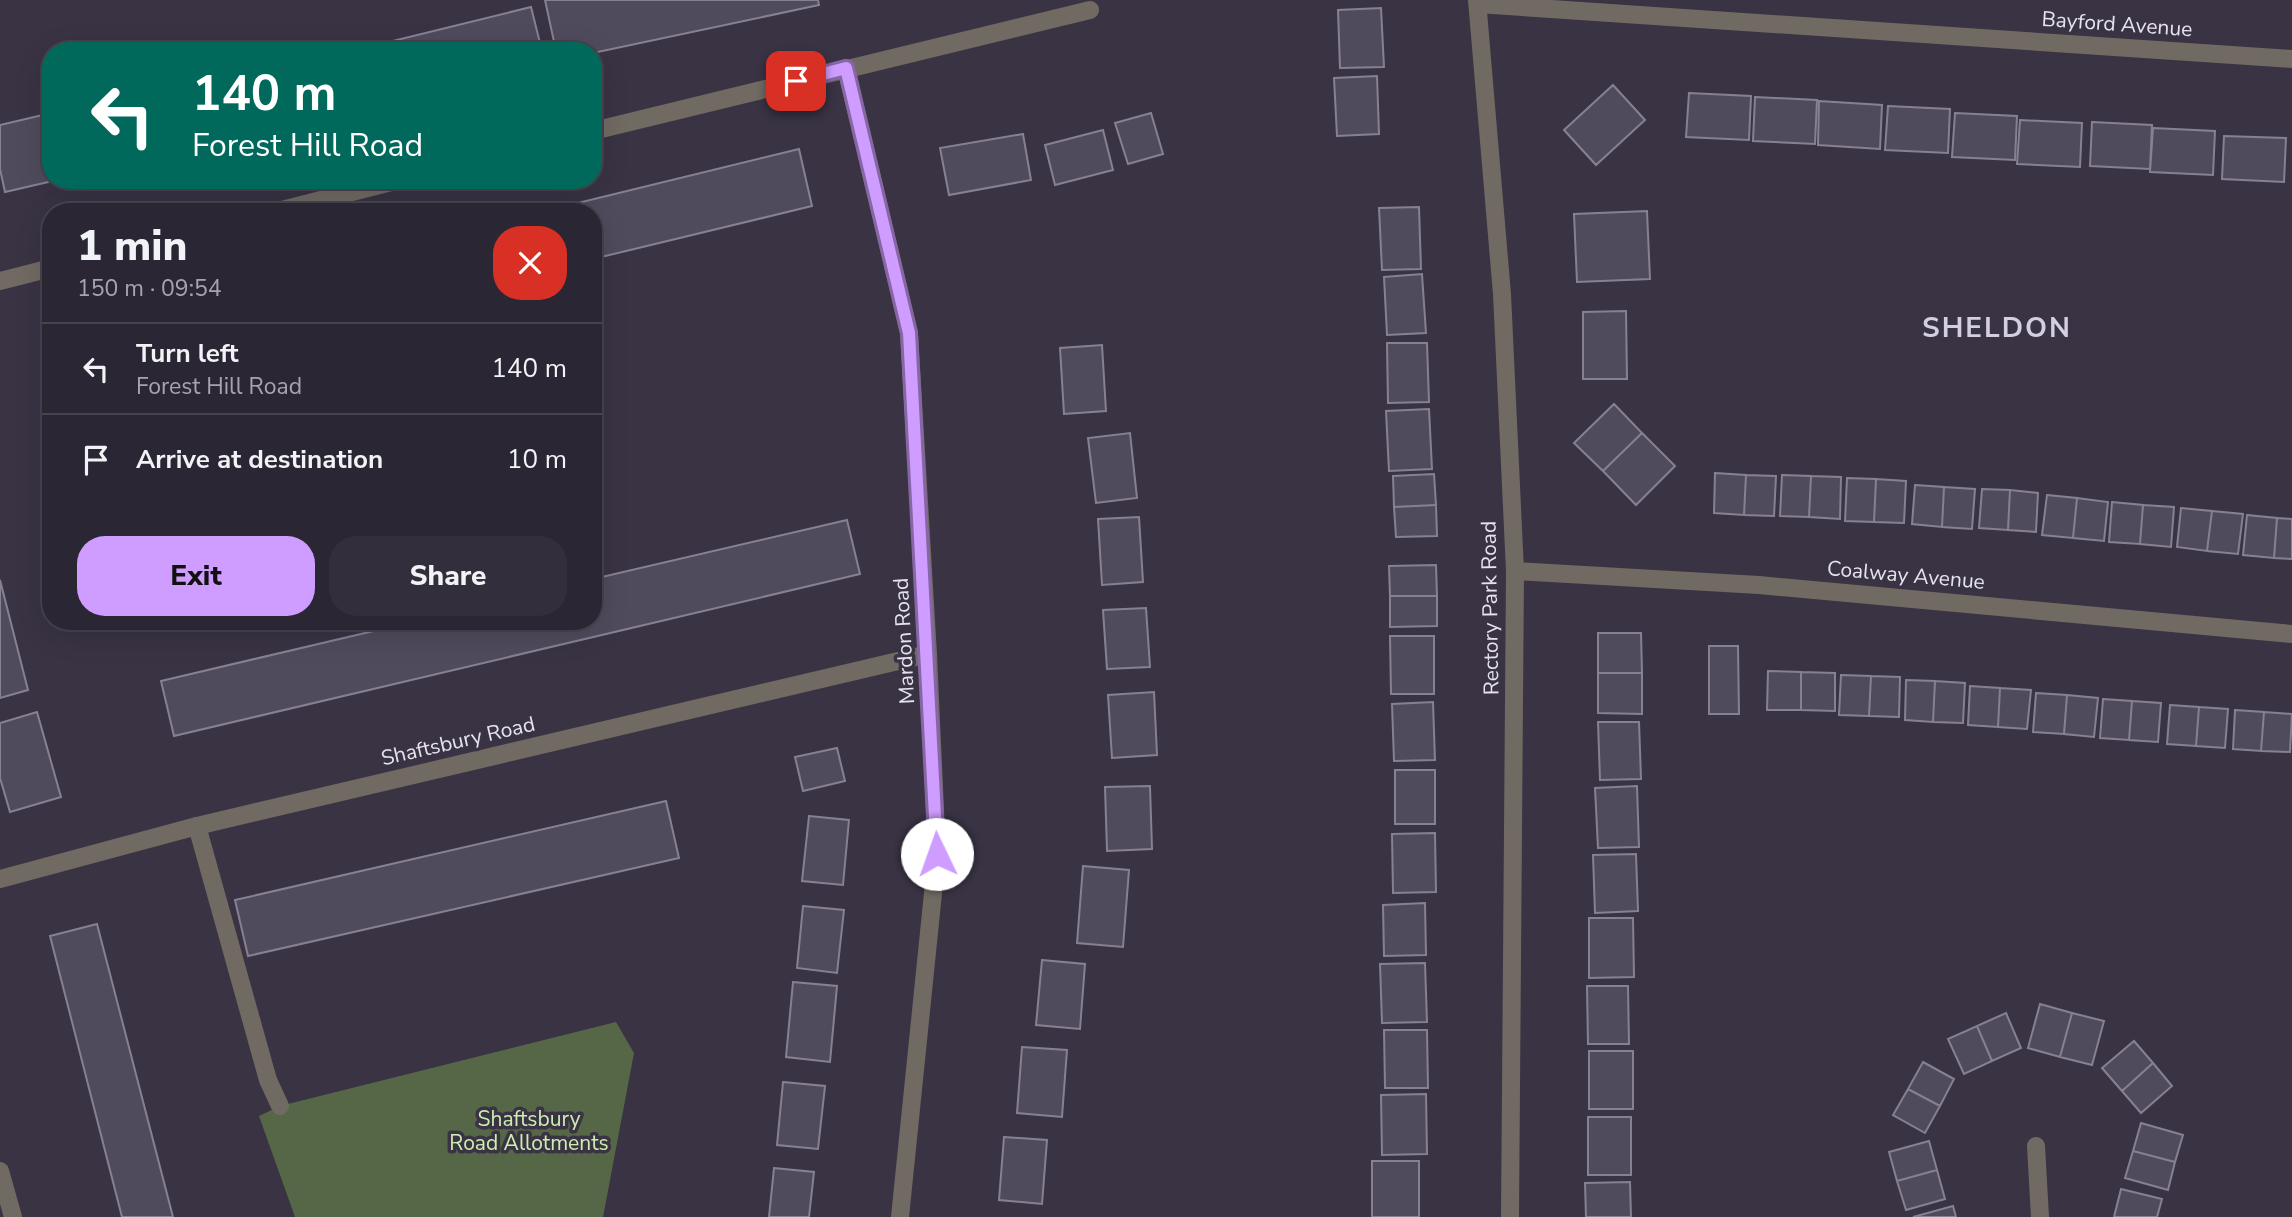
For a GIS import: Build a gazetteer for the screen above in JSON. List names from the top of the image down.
{
  "streets": {
    "street": [
      "Bayford Avenue",
      "Coalway Avenue",
      "Rectory Park Road",
      "Mardon Road",
      "Shaftsbury Road"
    ]
  },
  "crossings": [
    ["Bayford Avenue", "Rectory Park Road"],
    ["Coalway Avenue", "Rectory Park Road"],
    ["Mardon Road", "Shaftsbury Road"]
  ],
  "districts": ["SHELDON"],
  "parks": ["Shaftsbury Road Allotments"],
  "page": {
    "turn": ["140 m", "Forest Hill Road"],
    "heading": ["1 min", "150 m · 09:54"],
    "list": [
      {
        "name": "Turn left",
        "note": "Forest Hill Road",
        "value": "140 m"
      },
      {
        "name": "Arrive at destination",
        "value": "10 m"
      }
    ],
    "buttons": ["Exit", "Share"]
  }
}
